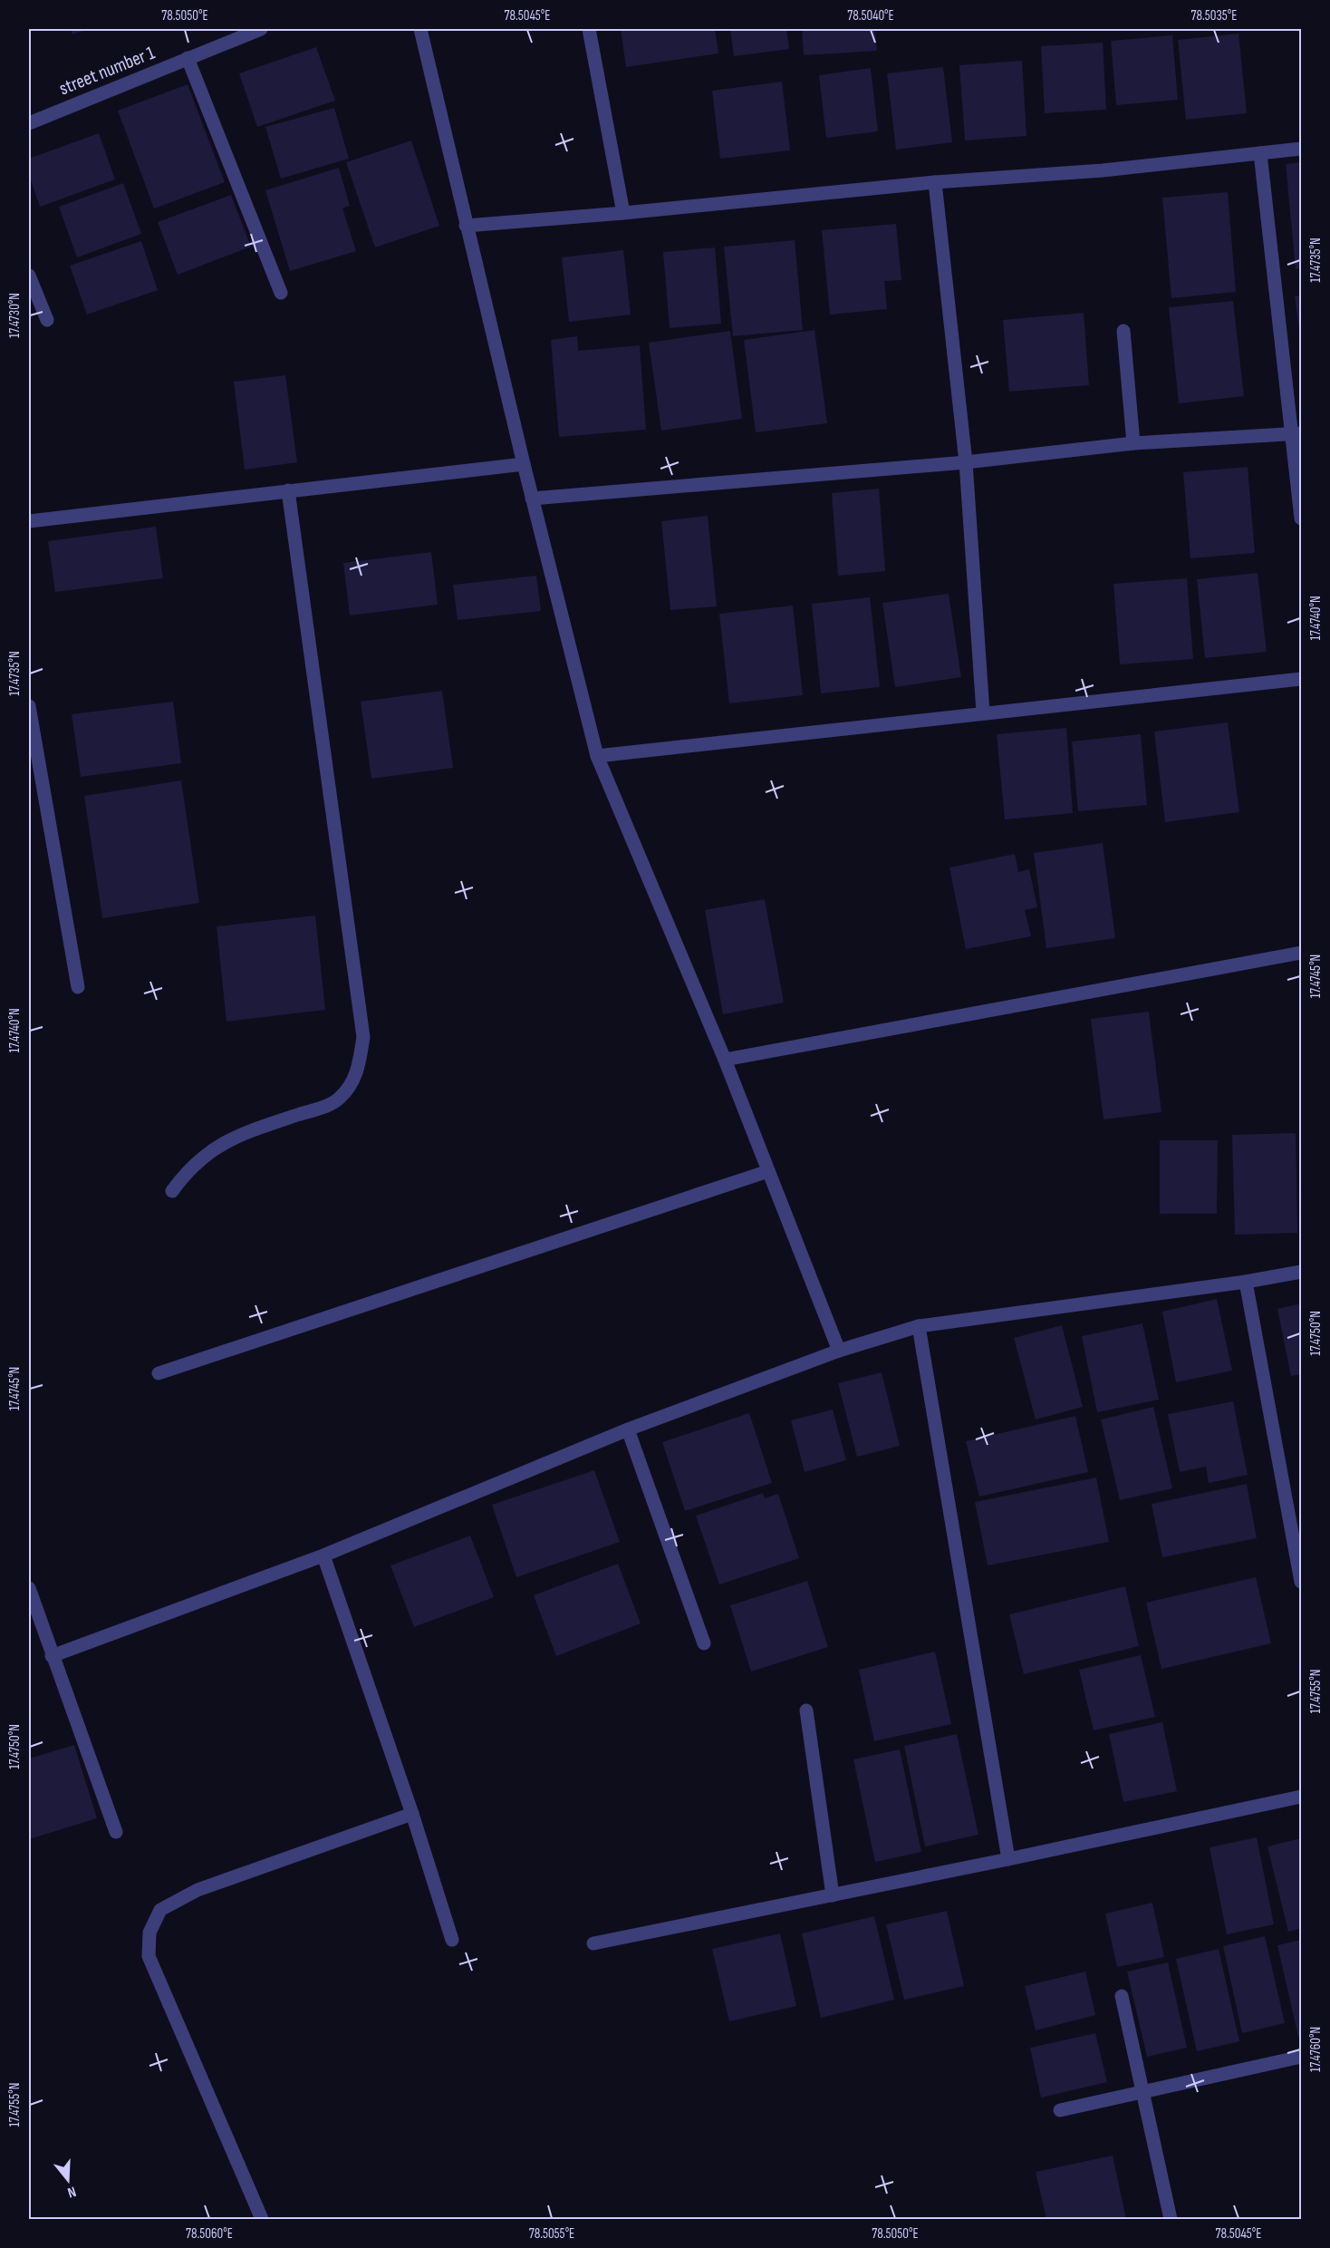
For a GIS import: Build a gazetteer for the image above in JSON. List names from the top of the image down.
{
  "streets": {
    "street": ["street number 1"]
  },
  "north": "bottom",
  "coordinates": [
    "78.5050°E",
    "78.5045°E",
    "78.5040°E",
    "78.5035°E",
    "17.4735°N",
    "17.4730°N",
    "17.4740°N",
    "17.4745°N",
    "17.4750°N",
    "17.4755°N",
    "17.4760°N",
    "78.5060°E",
    "78.5055°E"
  ]
}
